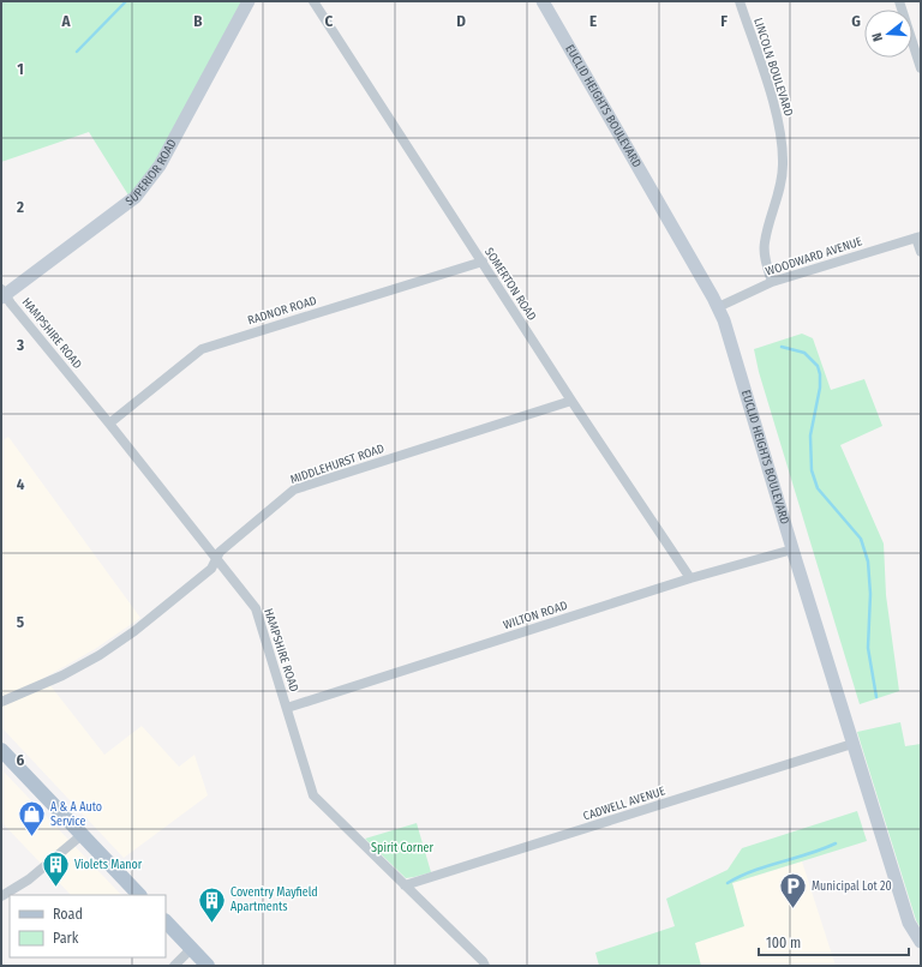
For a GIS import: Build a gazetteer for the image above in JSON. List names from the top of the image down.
{
  "streets": {
    "street": [
      "LINCOLN BOULEVARD",
      "EUCLID HEIGHTS BOULEVARD",
      "SUPERIOR ROAD",
      "WOODWARD AVENUE",
      "SOMERTON ROAD",
      "RADNOR ROAD",
      "HAMPSHIRE ROAD",
      "MIDDLEHURST ROAD",
      "WILTON ROAD",
      "CADWELL AVENUE"
    ]
  },
  "crossings": [
    ["LINCOLN BOULEVARD", "WOODWARD AVENUE"],
    ["EUCLID HEIGHTS BOULEVARD", "WOODWARD AVENUE"],
    ["EUCLID HEIGHTS BOULEVARD", "WILTON ROAD"],
    ["EUCLID HEIGHTS BOULEVARD", "CADWELL AVENUE"],
    ["SUPERIOR ROAD", "HAMPSHIRE ROAD"],
    ["SOMERTON ROAD", "RADNOR ROAD"],
    ["SOMERTON ROAD", "MIDDLEHURST ROAD"],
    ["SOMERTON ROAD", "WILTON ROAD"],
    ["RADNOR ROAD", "HAMPSHIRE ROAD"],
    ["HAMPSHIRE ROAD", "MIDDLEHURST ROAD"],
    ["HAMPSHIRE ROAD", "WILTON ROAD"],
    ["HAMPSHIRE ROAD", "CADWELL AVENUE"]
  ],
  "parks": ["Spirit Corner"],
  "places": {
    "shop": ["A & A Auto Service"],
    "building": ["Violets Manor", "Coventry Mayfield Apartments"],
    "parking": ["Municipal Lot 20"]
  },
  "legend": ["Road", "Park"],
  "scale_bar": "100 m",
  "north": "left",
  "grid": {
    "columns": [
      "A",
      "B",
      "C",
      "D",
      "E",
      "F",
      "G"
    ],
    "rows": [
      "1",
      "2",
      "3",
      "4",
      "5",
      "6"
    ]
  }
}
